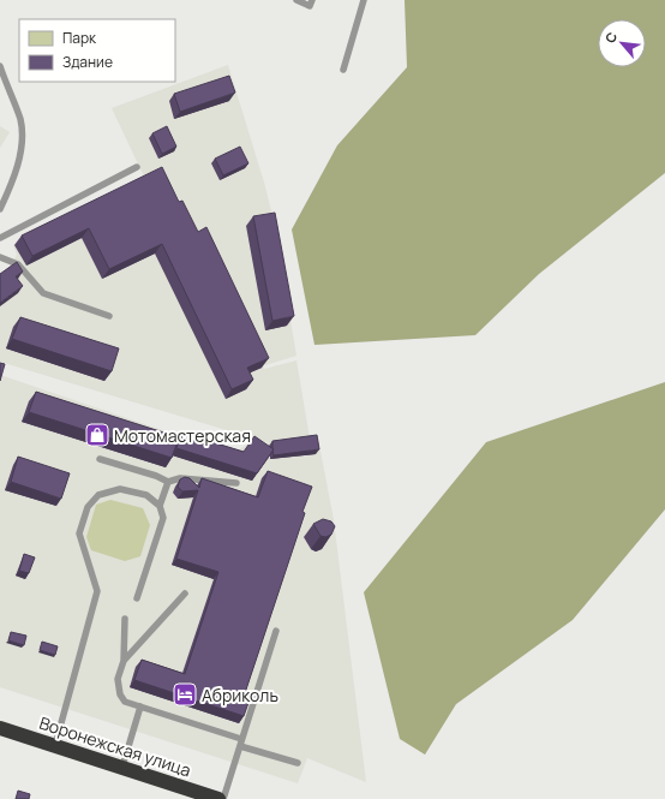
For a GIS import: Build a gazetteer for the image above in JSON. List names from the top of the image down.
{
  "streets": {
    "highway": ["Воронежская улица"]
  },
  "places": {
    "shop": ["Мотомастерская"],
    "hotel": ["Абриколь"]
  },
  "legend": ["Парк", "Здание"],
  "north": "top left"
}
